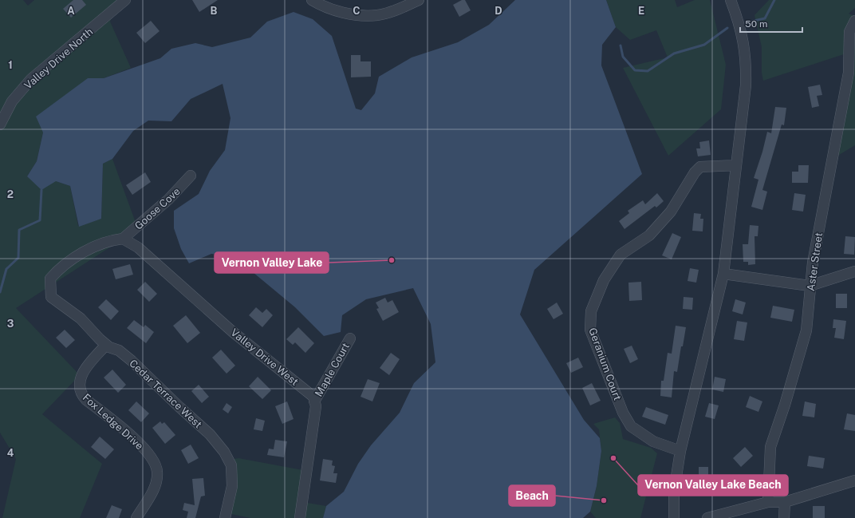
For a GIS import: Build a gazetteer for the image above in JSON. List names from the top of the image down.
{
  "streets": {
    "street": [
      "Valley Drive North",
      "Goose Cove",
      "Aster Street",
      "Valley Drive West",
      "Geranium Court",
      "Maple Court",
      "Cedar Terrace West",
      "Fox Ledge Drive"
    ]
  },
  "crossings": [
    ["Goose Cove", "Valley Drive West"],
    ["Goose Cove", "Cedar Terrace West"],
    ["Valley Drive West", "Maple Court"],
    ["Valley Drive West", "Cedar Terrace West"],
    ["Cedar Terrace West", "Fox Ledge Drive"]
  ],
  "places": ["Vernon Valley Lake", "Vernon Valley Lake Beach", "Beach"],
  "scale_bar": "50 m",
  "grid": {
    "columns": [
      "A",
      "B",
      "C",
      "D",
      "E"
    ],
    "rows": [
      "1",
      "2",
      "3",
      "4"
    ]
  }
}
